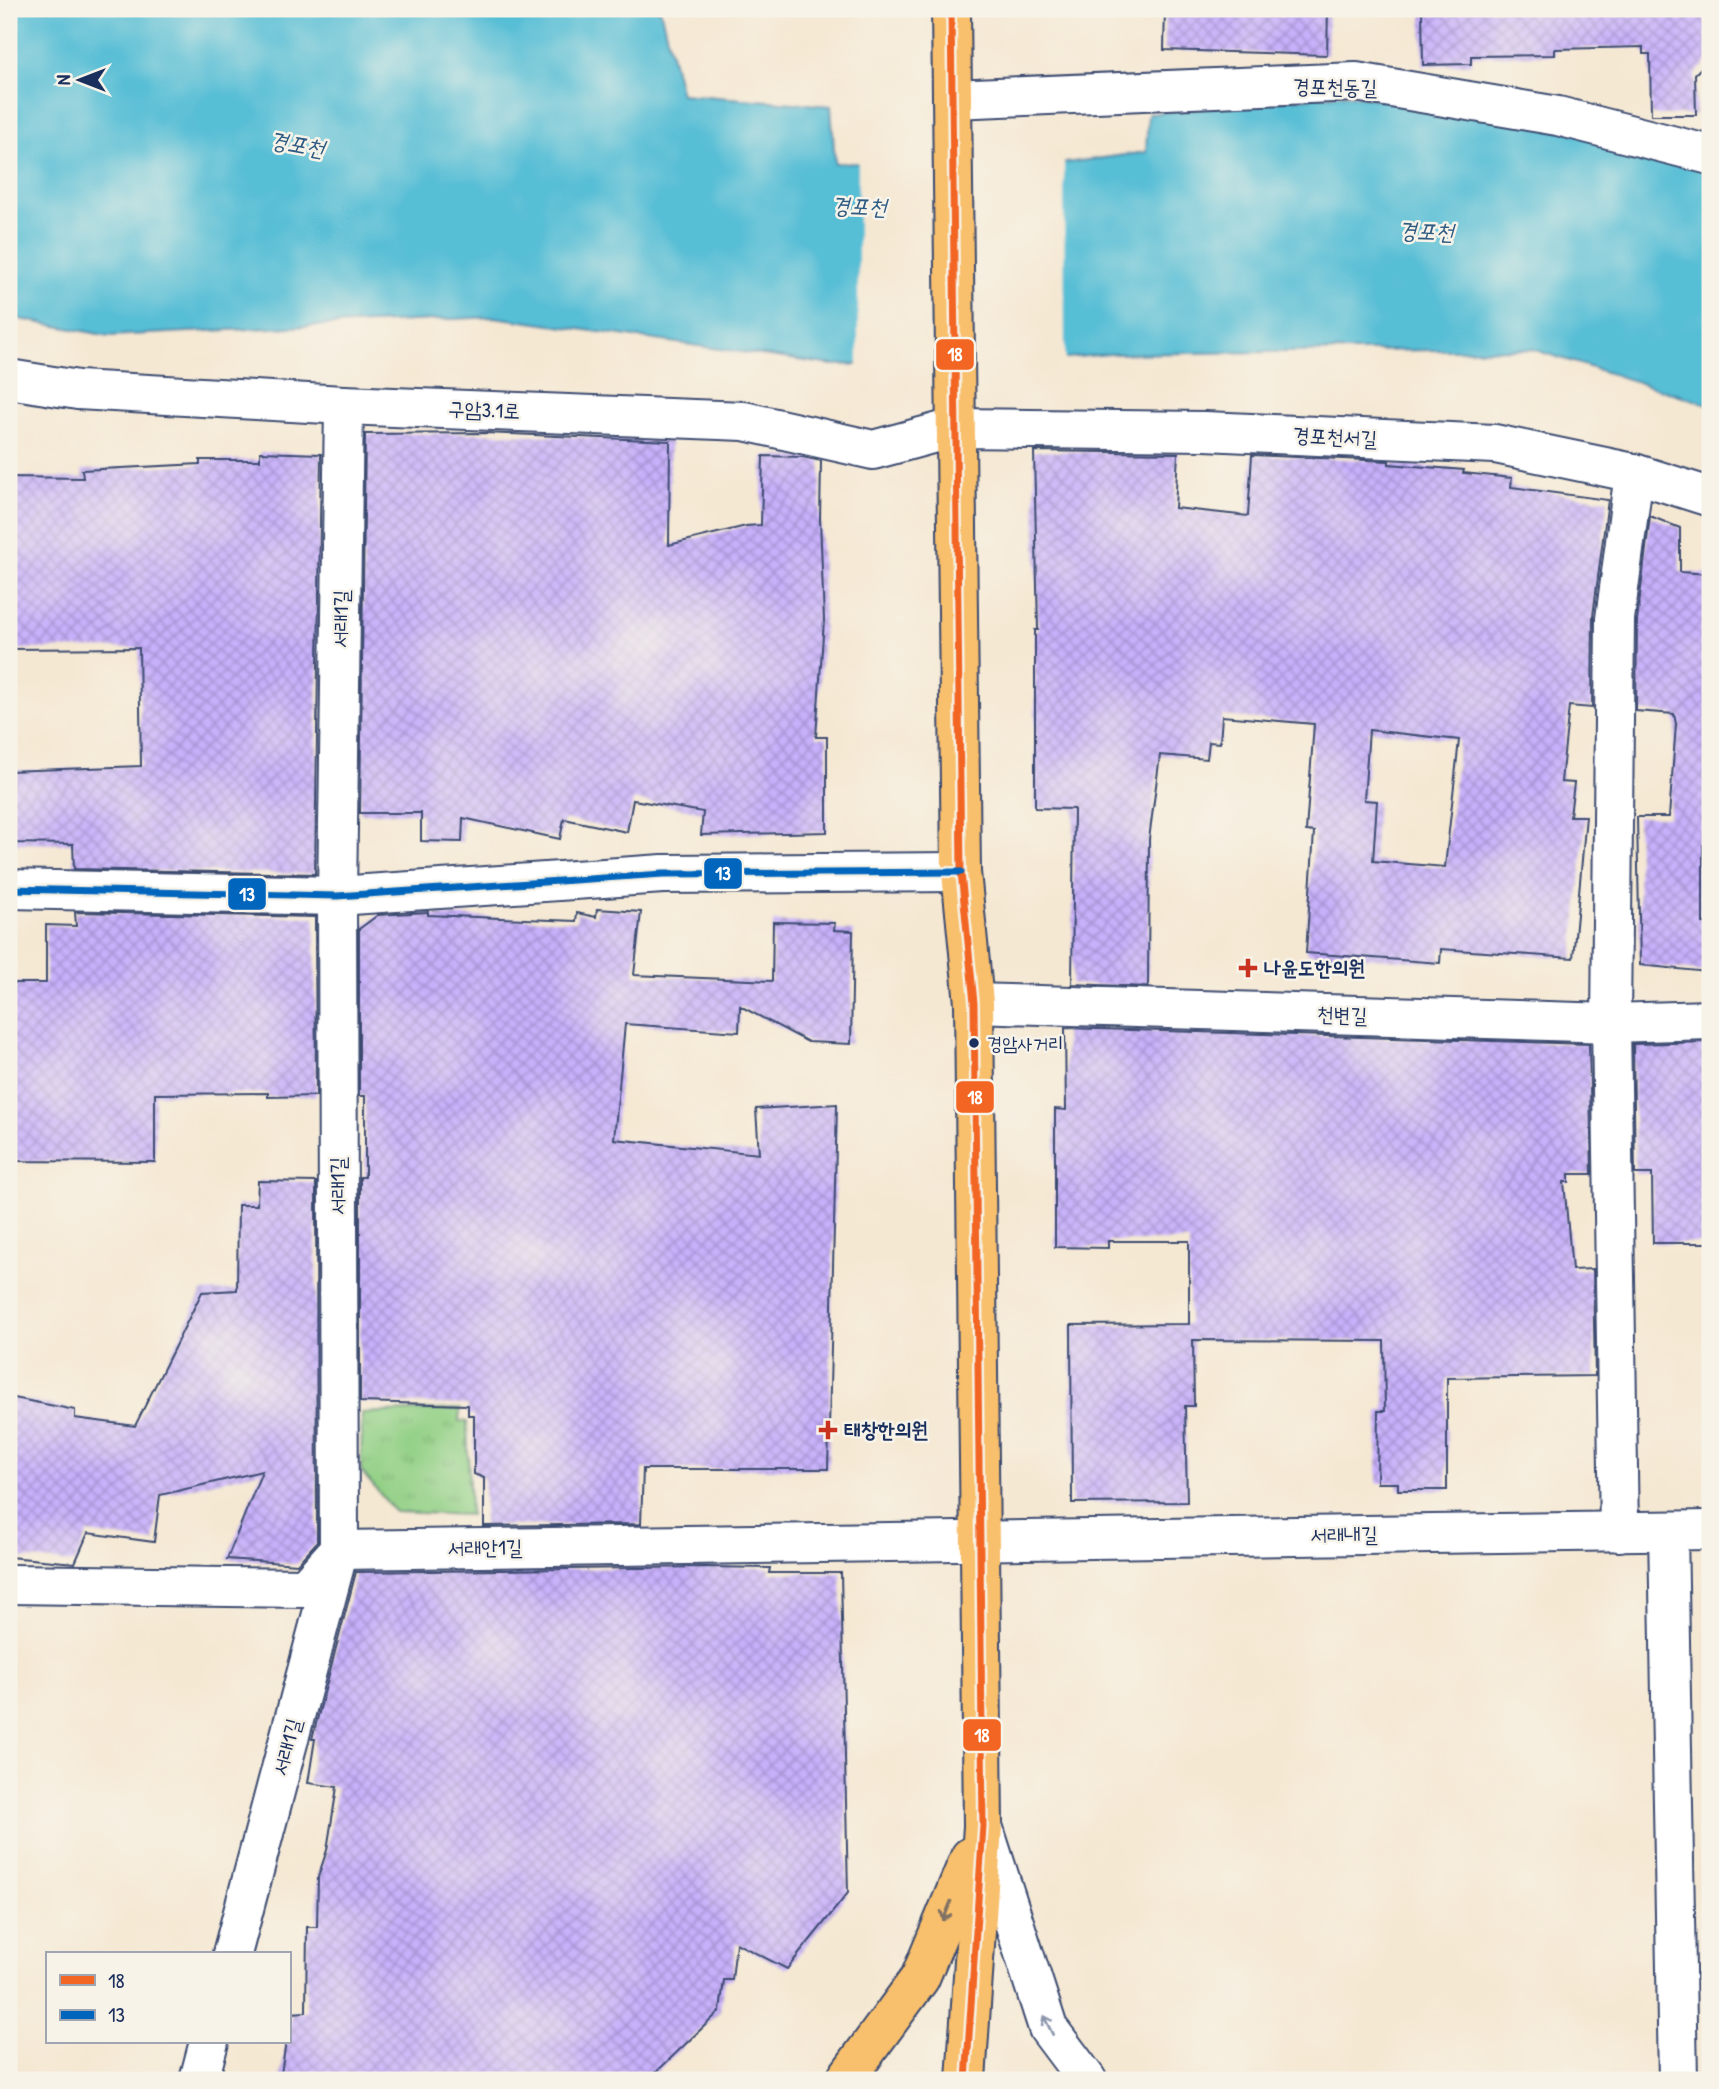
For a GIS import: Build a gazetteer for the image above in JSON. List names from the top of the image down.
{
  "streets": {
    "street": [
      "경포천동길",
      "구암3.1로",
      "경포천서길",
      "서래1길",
      "천변길",
      "서래내길",
      "서래안1길"
    ]
  },
  "crossings": [
    ["구암3.1로", "경포천서길"],
    ["구암3.1로", "서래1길"],
    ["서래1길", "서래안1길"],
    ["서래내길", "서래안1길"]
  ],
  "water": ["경포천"],
  "places": {
    "health": ["나윤도한의원", "태창한의원"],
    "other": ["경암사거리"]
  },
  "lines": ["transit line 18", "transit line 13"],
  "legend": ["18", "13"],
  "north": "left"
}
